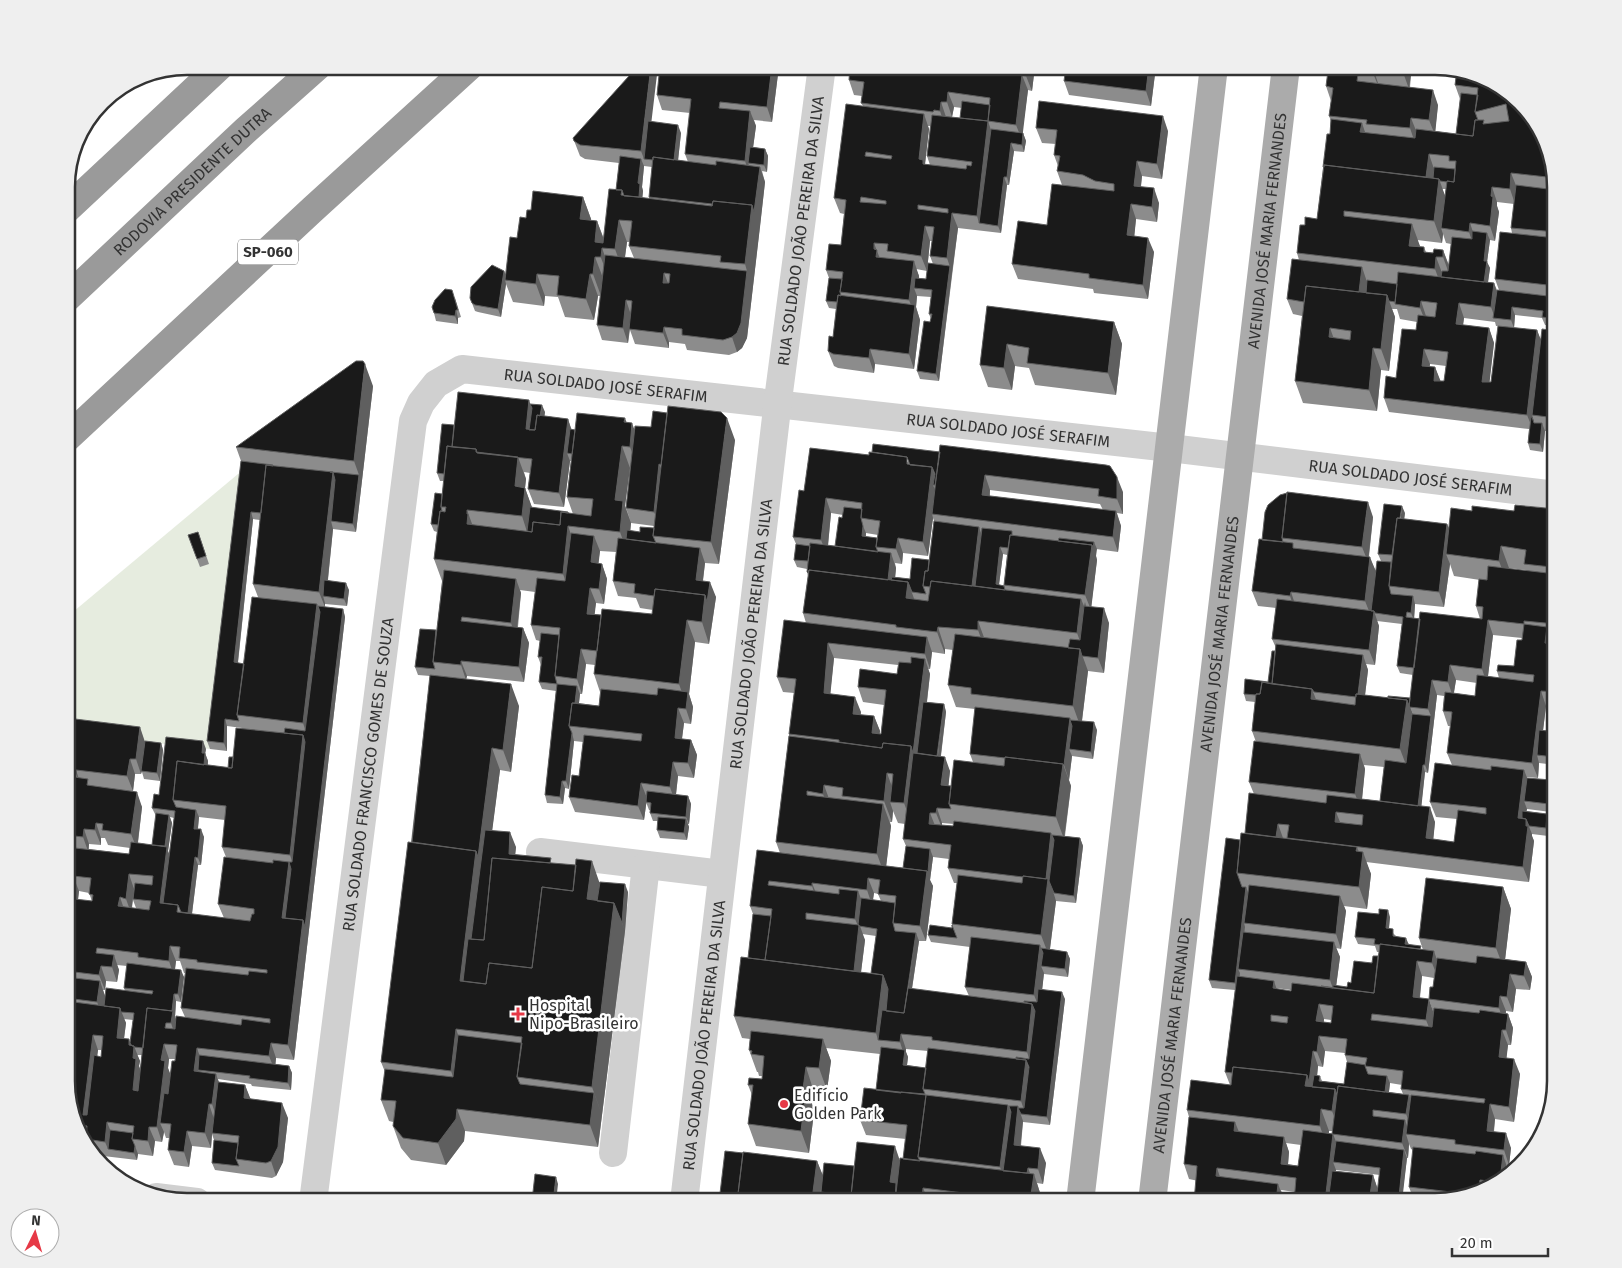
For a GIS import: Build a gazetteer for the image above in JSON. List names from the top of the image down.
{
  "streets": {
    "highway": ["RODOVIA PRESIDENTE DUTRA", "SP-060"],
    "main road": ["AVENIDA JOSÉ MARIA FERNANDES"],
    "street": ["RUA SOLDADO JOÃO PEREIRA DA SILVA", "RUA SOLDADO JOSÉ SERAFIM", "RUA SOLDADO FRANCISCO GOMES DE SOUZA"]
  },
  "crossings": [
    ["RUA SOLDADO JOÃO PEREIRA DA SILVA", "RUA SOLDADO JOSÉ SERAFIM"],
    ["AVENIDA JOSÉ MARIA FERNANDES", "RUA SOLDADO JOSÉ SERAFIM"],
    ["RUA SOLDADO JOSÉ SERAFIM", "RUA SOLDADO FRANCISCO GOMES DE SOUZA"]
  ],
  "places": {
    "health": ["Hospital Nipo-Brasileiro"],
    "other": ["Edifício Golden Park"]
  },
  "scale_bar": "20 m",
  "north": "top"
}
